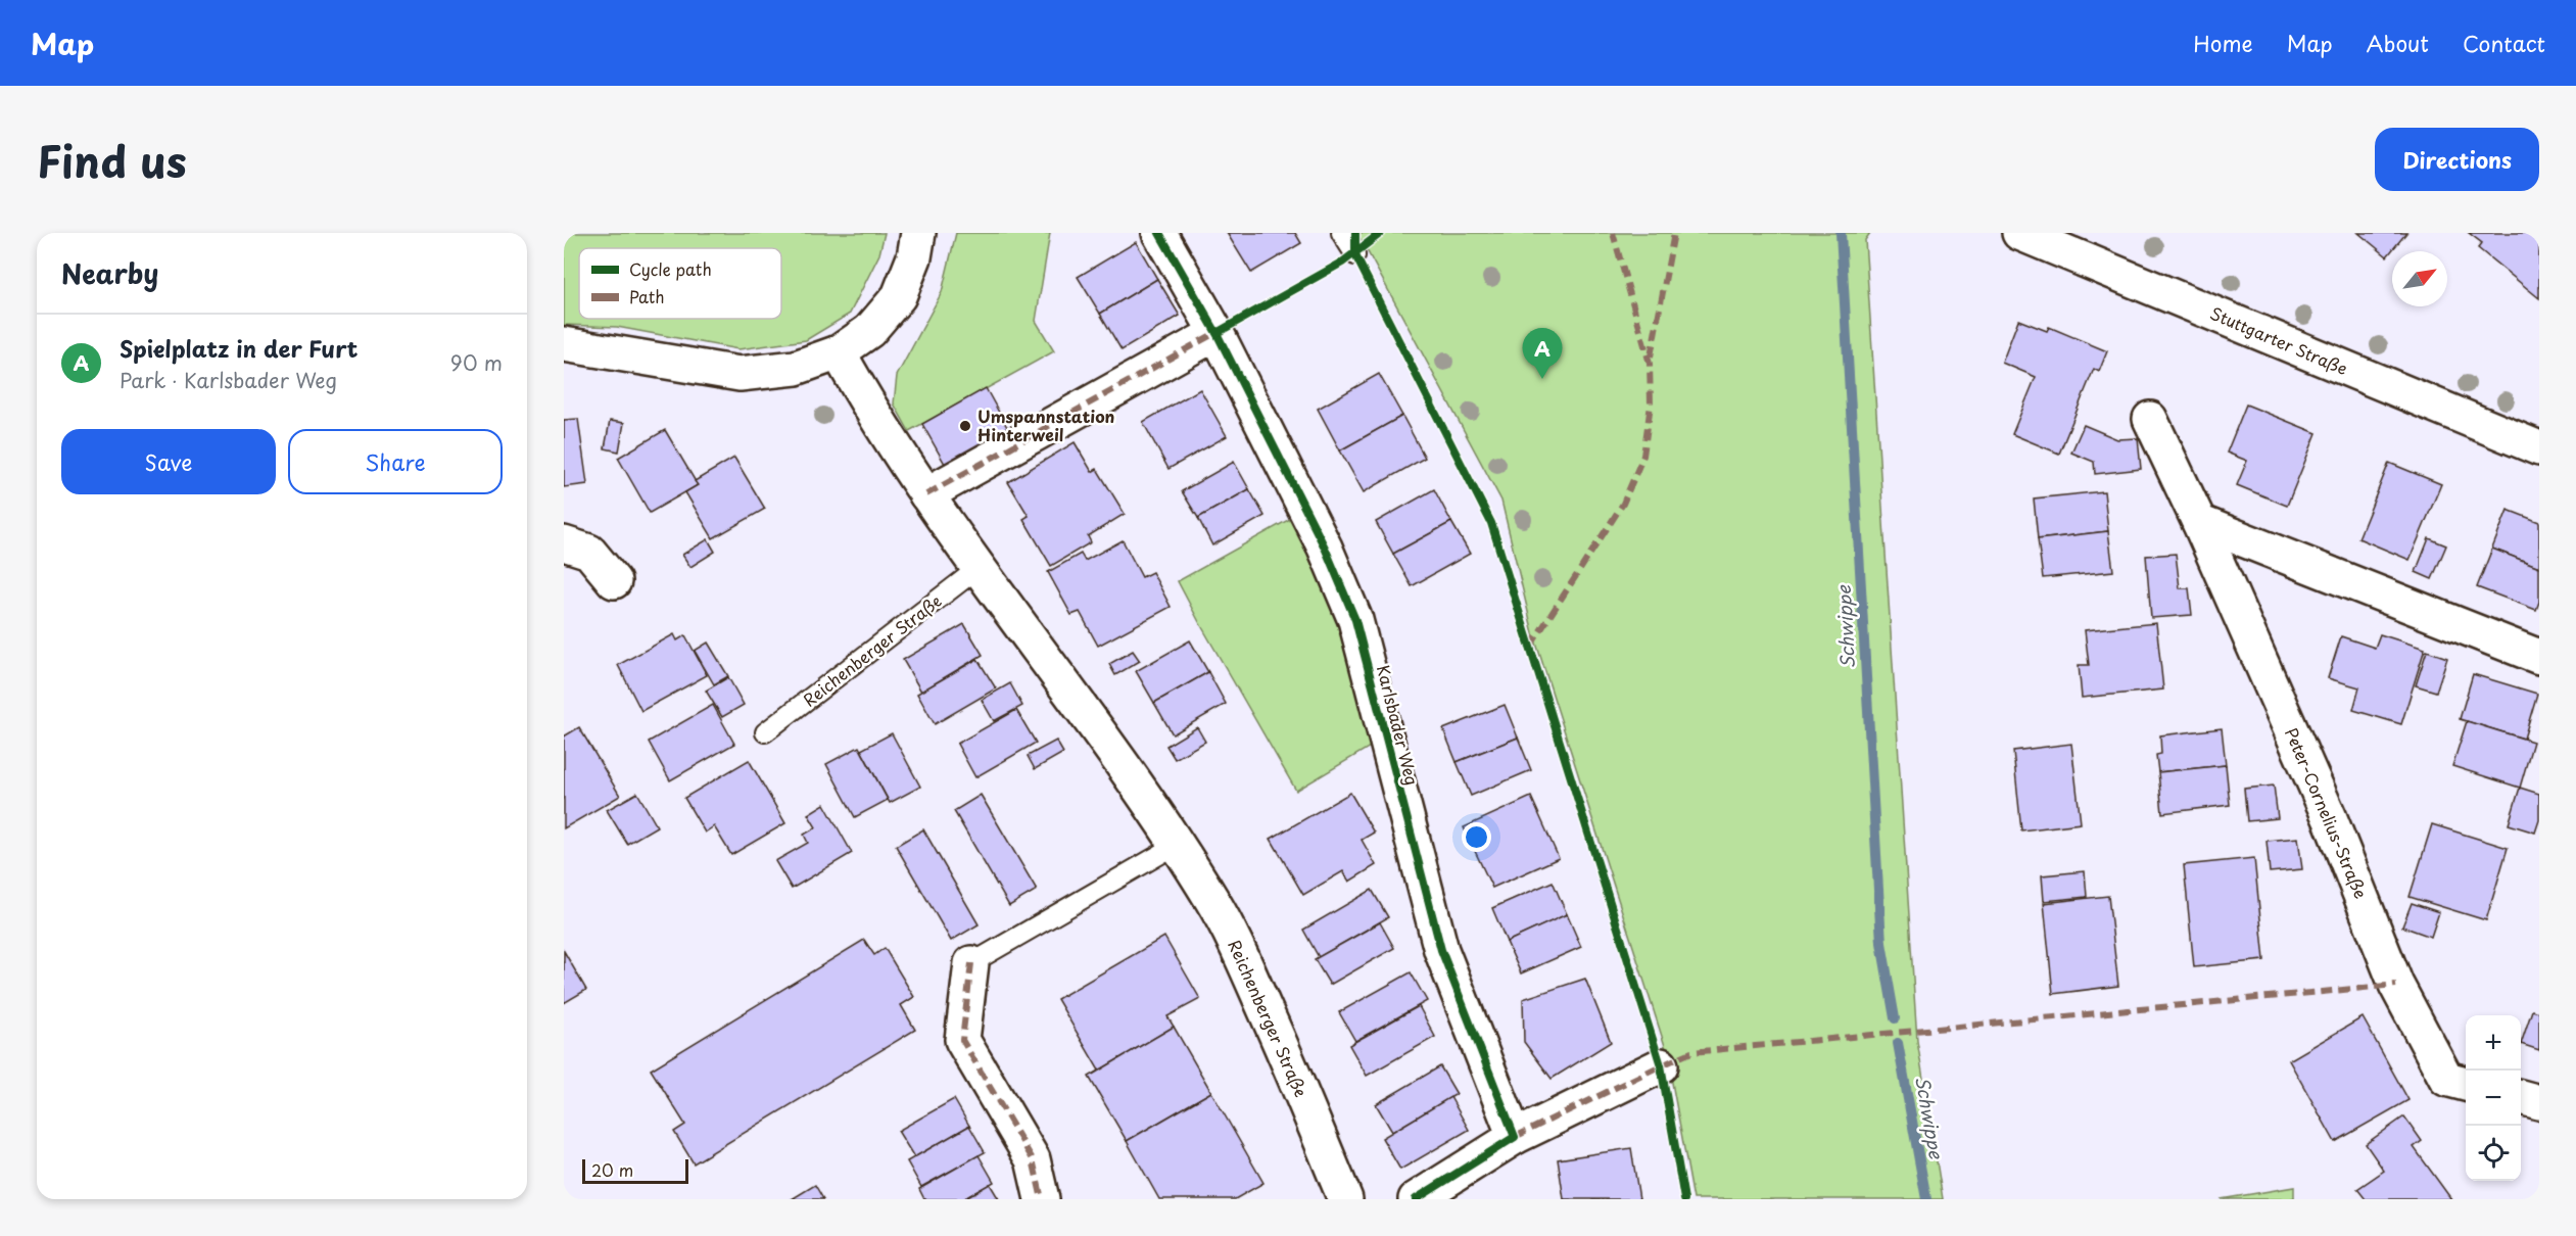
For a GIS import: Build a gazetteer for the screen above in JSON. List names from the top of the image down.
{
  "streets": {
    "street": [
      "Stuttgarter Straße",
      "Reichenberger Straße",
      "Karlsbader Weg",
      "Peter-Cornelius-Straße"
    ]
  },
  "water": ["Schwippe"],
  "places": ["Umspannstation Hinterweil"],
  "legend": ["Cycle path", "Path"],
  "scale_bar": "20 m",
  "north": "top right",
  "page": {
    "header": "Map",
    "nav": [
      "Home",
      "Map",
      "About",
      "Contact"
    ],
    "title": "Find us",
    "buttons": [
      "Directions",
      ["Save", "Share"]
    ],
    "heading": "Nearby",
    "list": [
      {
        "mark": "A",
        "name": "Spielplatz in der Furt",
        "note": "Park · Karlsbader Weg",
        "value": "90 m"
      }
    ],
    "pins": "A",
    "map_buttons": ["+", "−"],
    "scale": "20 m"
  }
}
